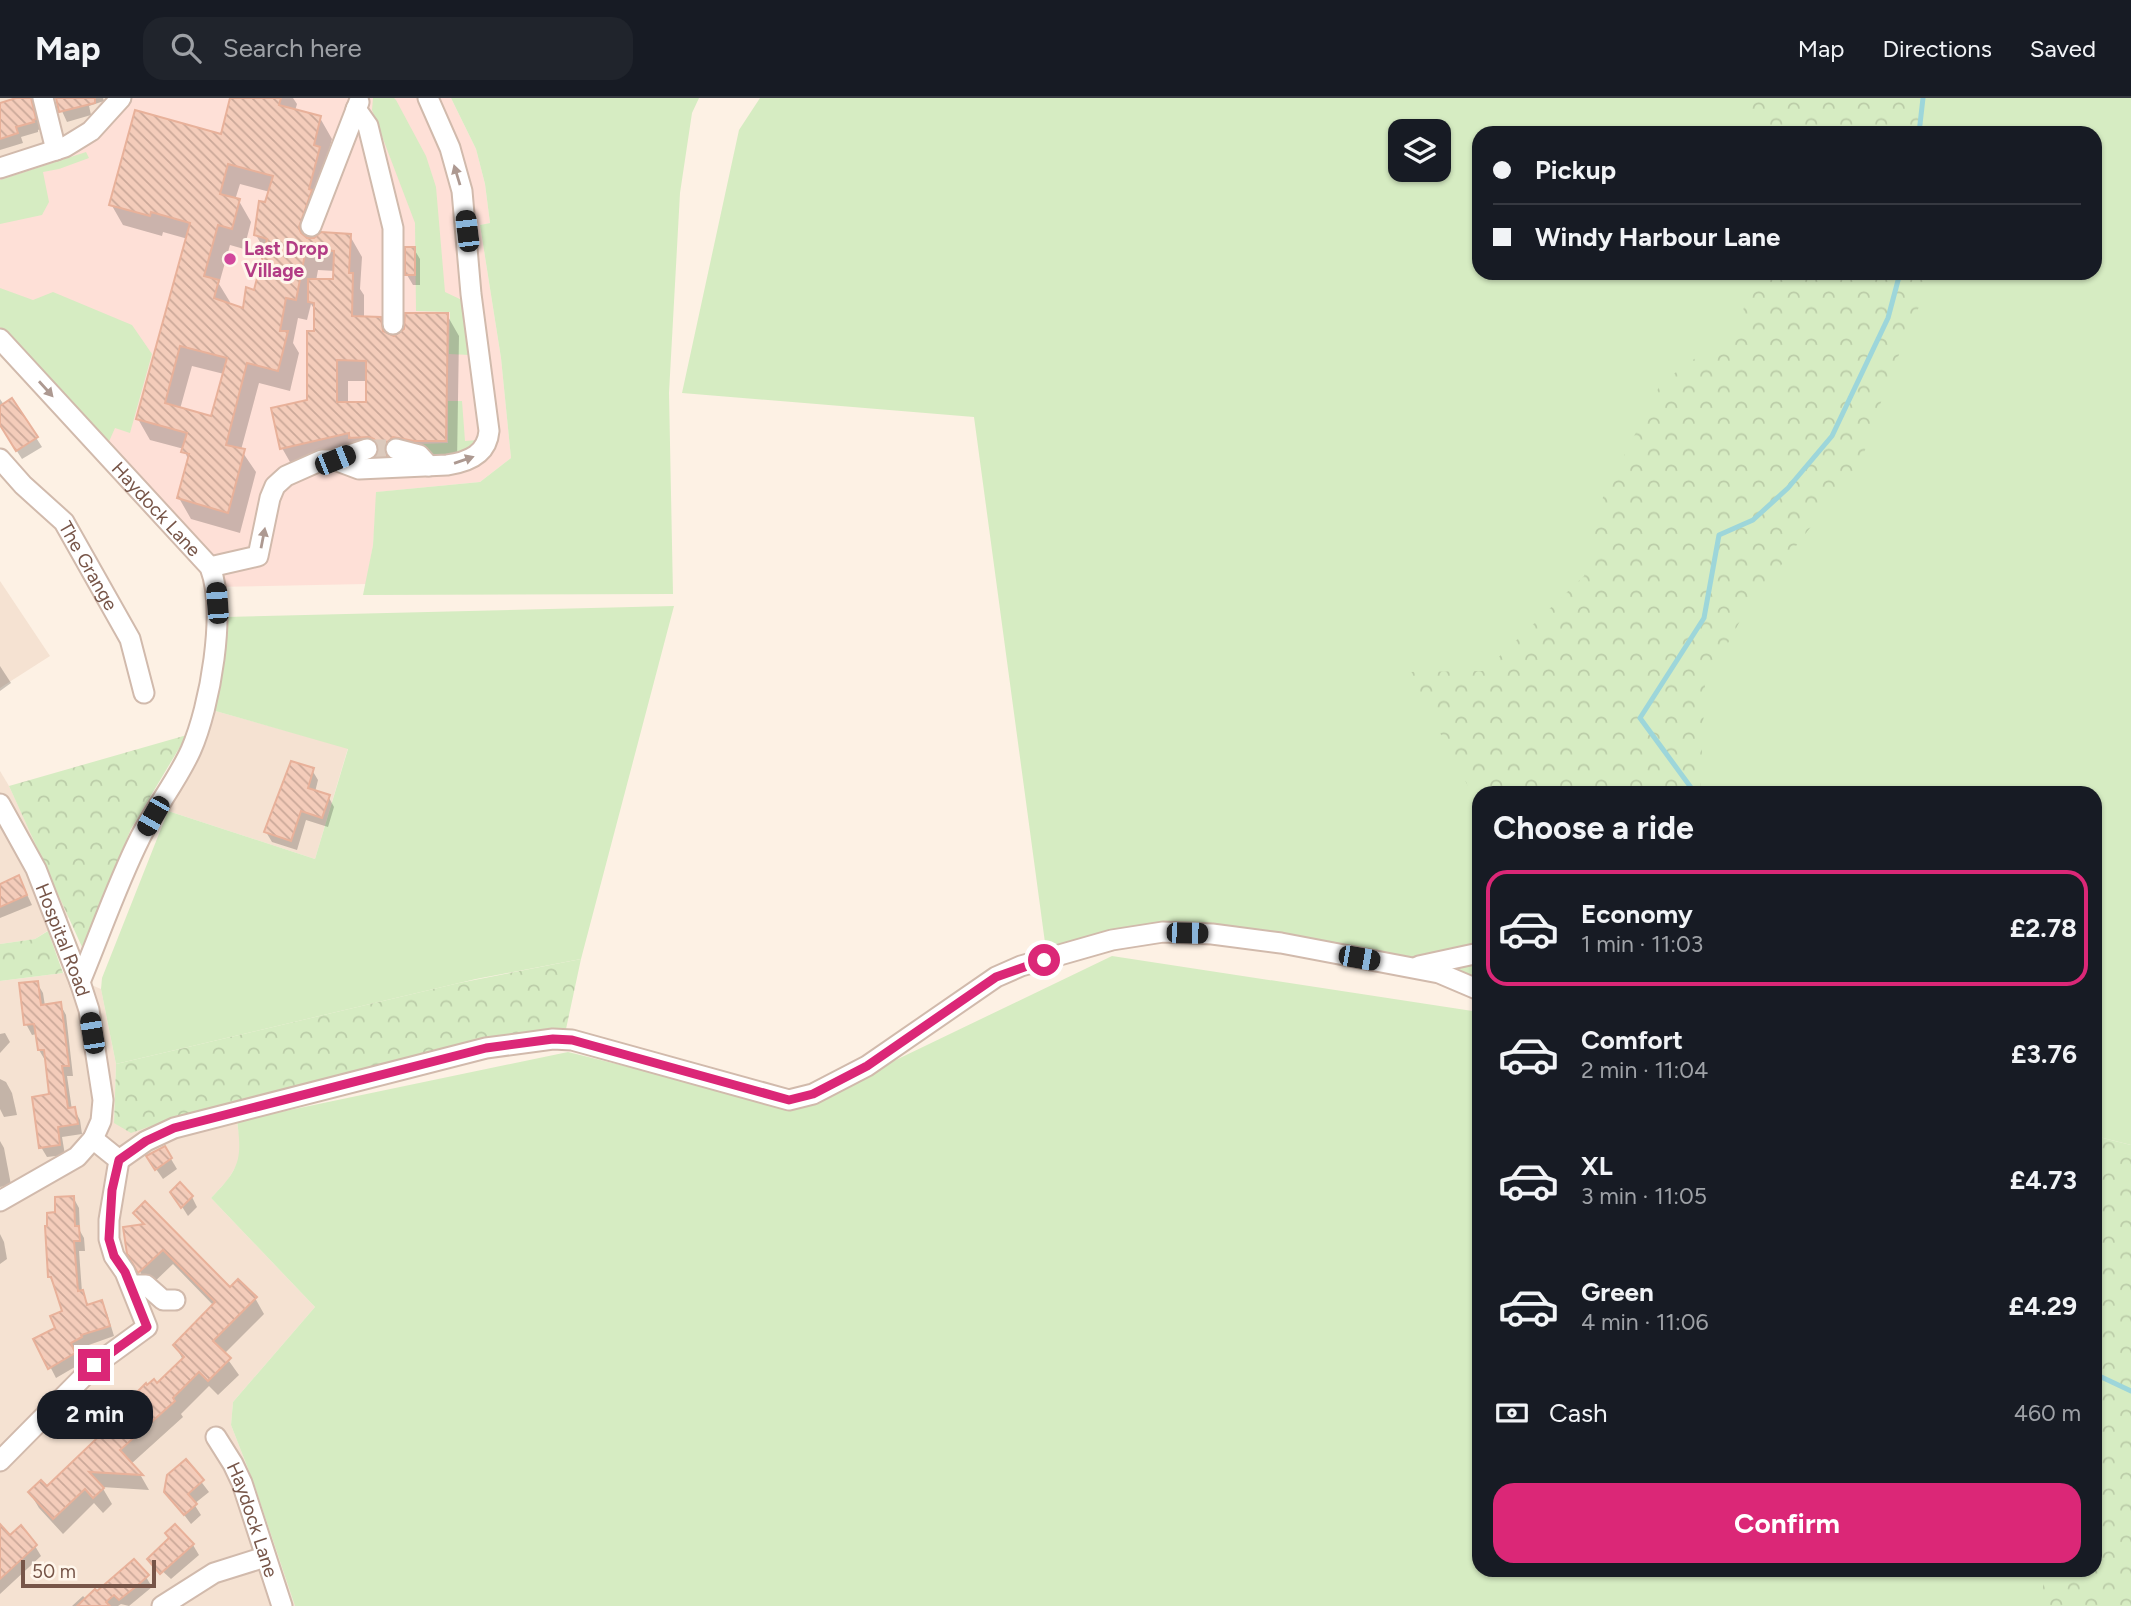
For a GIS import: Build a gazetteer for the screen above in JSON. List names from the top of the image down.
{
  "streets": {
    "street": ["Haydock Lane", "The Grange", "Hospital Road"]
  },
  "crossings": [
    ["Haydock Lane", "Hospital Road"]
  ],
  "places": ["Last Drop Village"],
  "scale_bar": "50 m",
  "page": {
    "header": "Map",
    "search": "Search here",
    "nav": ["Map", "Directions", "Saved"],
    "banner": ["Pickup", "Windy Harbour Lane"],
    "heading": "Choose a ride",
    "list": [
      {
        "name": "Economy",
        "note": "1 min · 11:03",
        "value": "£2.78"
      },
      {
        "name": "Comfort",
        "note": "2 min · 11:04",
        "value": "£3.76"
      },
      {
        "name": "XL",
        "note": "3 min · 11:05",
        "value": "£4.73"
      },
      {
        "name": "Green",
        "note": "4 min · 11:06",
        "value": "£4.29"
      }
    ],
    "pay": ["Cash", "460 m"],
    "bubble": "2 min",
    "buttons": "Confirm",
    "scale": "50 m"
  }
}
